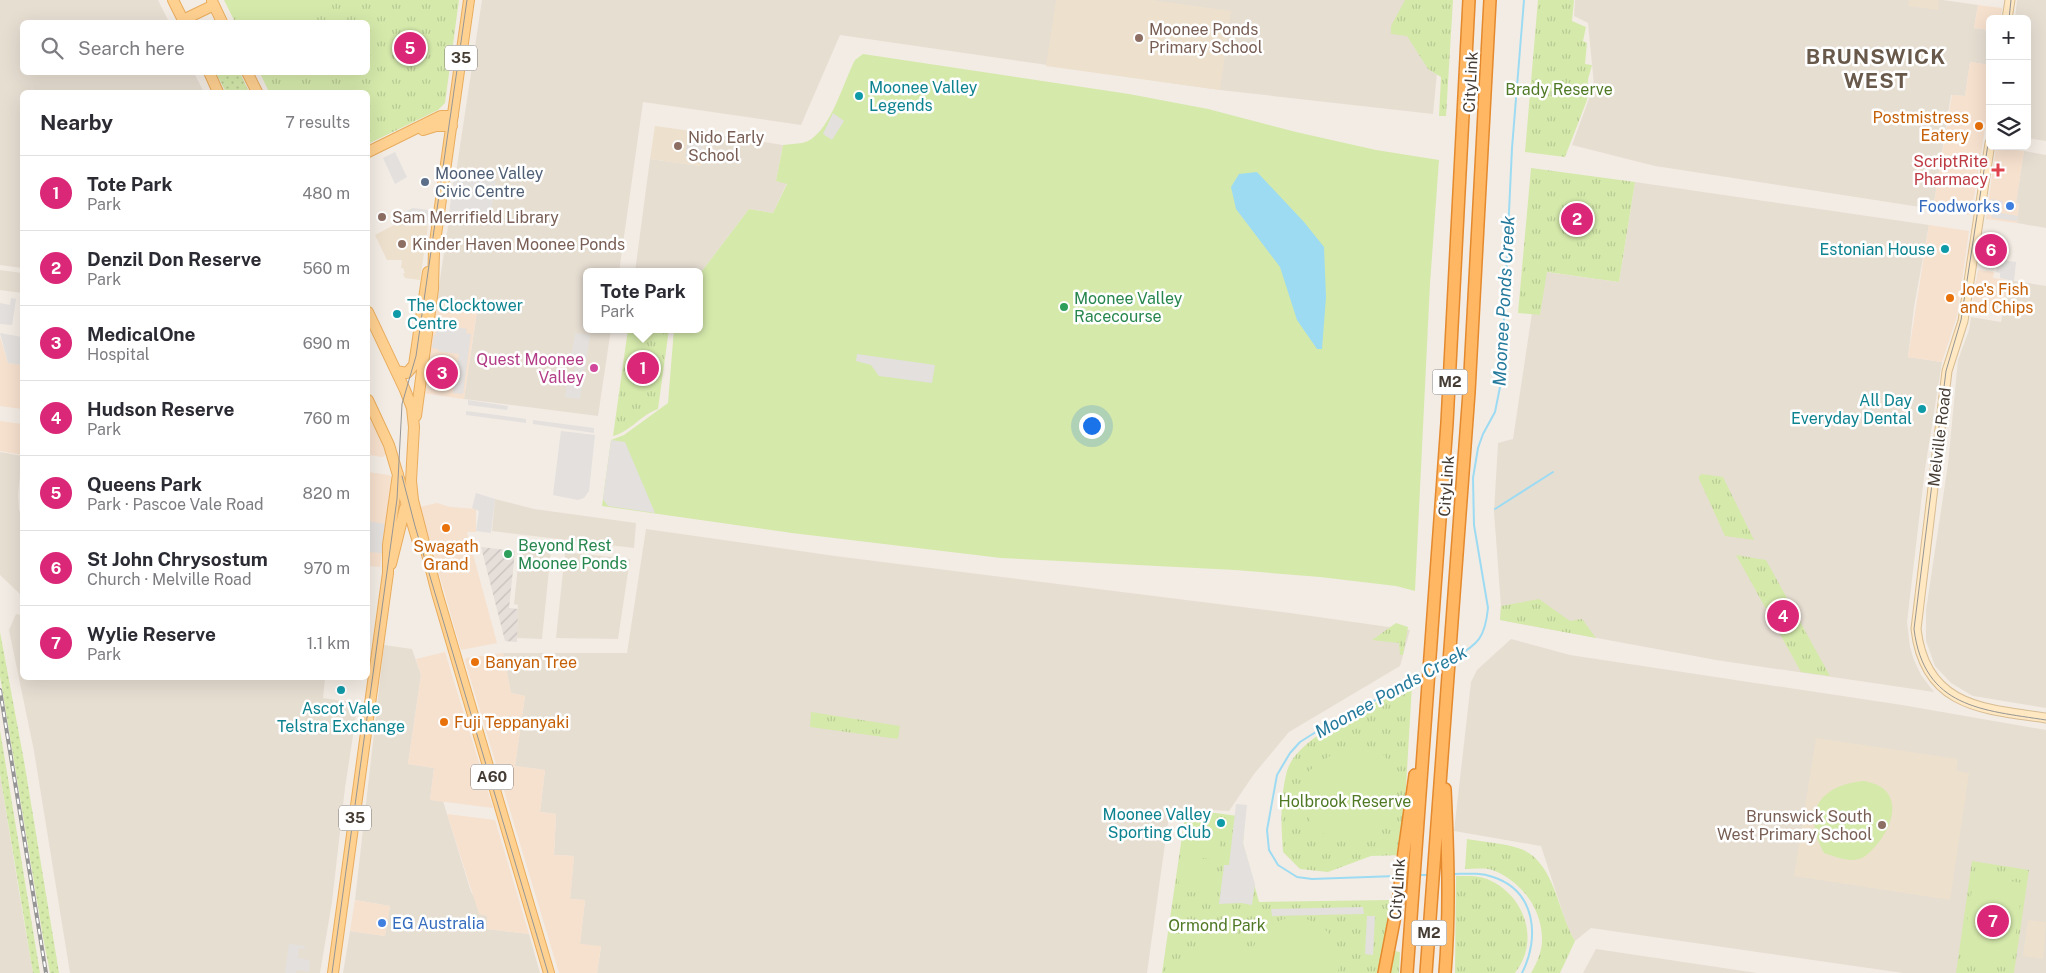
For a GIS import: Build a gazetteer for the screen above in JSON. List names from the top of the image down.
{
  "streets": {
    "highway": ["CityLink", "M2"],
    "main road": ["35", "Melville Road", "A60"]
  },
  "crossings": [
    ["35", "A60"]
  ],
  "districts": ["BRUNSWICK WEST"],
  "water": ["Moonee Ponds Creek"],
  "parks": ["Brady Reserve", "Holbrook Reserve", "Ormond Park"],
  "places": {
    "other": [
      "Moonee Ponds Primary School",
      "Moonee Valley Legends",
      "Postmistress Eatery",
      "Nido Early School",
      "Moonee Valley Civic Centre",
      "Foodworks",
      "Sam Merrifield Library",
      "Kinder Haven Moonee Ponds",
      "Estonian House",
      "Joe's Fish and Chips",
      "Moonee Valley Racecourse",
      "The Clocktower Centre",
      "Quest Moonee Valley",
      "All Day Everyday Dental",
      "Swagath Grand",
      "Beyond Rest Moonee Ponds",
      "Banyan Tree",
      "Ascot Vale Telstra Exchange",
      "Fuji Teppanyaki",
      "Moonee Valley Sporting Club",
      "Brunswick South West Primary School",
      "EG Australia"
    ],
    "health": ["ScriptRite Pharmacy"]
  },
  "page": {
    "map_buttons": ["+", "−"],
    "search": "Search here",
    "pins": [
      "5",
      "2",
      "6",
      "1",
      "3",
      "4",
      "7"
    ],
    "heading": ["Nearby", "7 results"],
    "list": [
      {
        "mark": "1",
        "name": "Tote Park",
        "note": "Park",
        "value": "480 m"
      },
      {
        "mark": "2",
        "name": "Denzil Don Reserve",
        "note": "Park",
        "value": "560 m"
      },
      {
        "mark": "3",
        "name": "MedicalOne",
        "note": "Hospital",
        "value": "690 m"
      },
      {
        "mark": "4",
        "name": "Hudson Reserve",
        "note": "Park",
        "value": "760 m"
      },
      {
        "mark": "5",
        "name": "Queens Park",
        "note": "Park · Pascoe Vale Road",
        "value": "820 m"
      },
      {
        "mark": "6",
        "name": "St John Chrysostum",
        "note": "Church · Melville Road",
        "value": "970 m"
      },
      {
        "mark": "7",
        "name": "Wylie Reserve",
        "note": "Park",
        "value": "1.1 km"
      }
    ],
    "popup": ["Tote Park", "Park"]
  }
}
